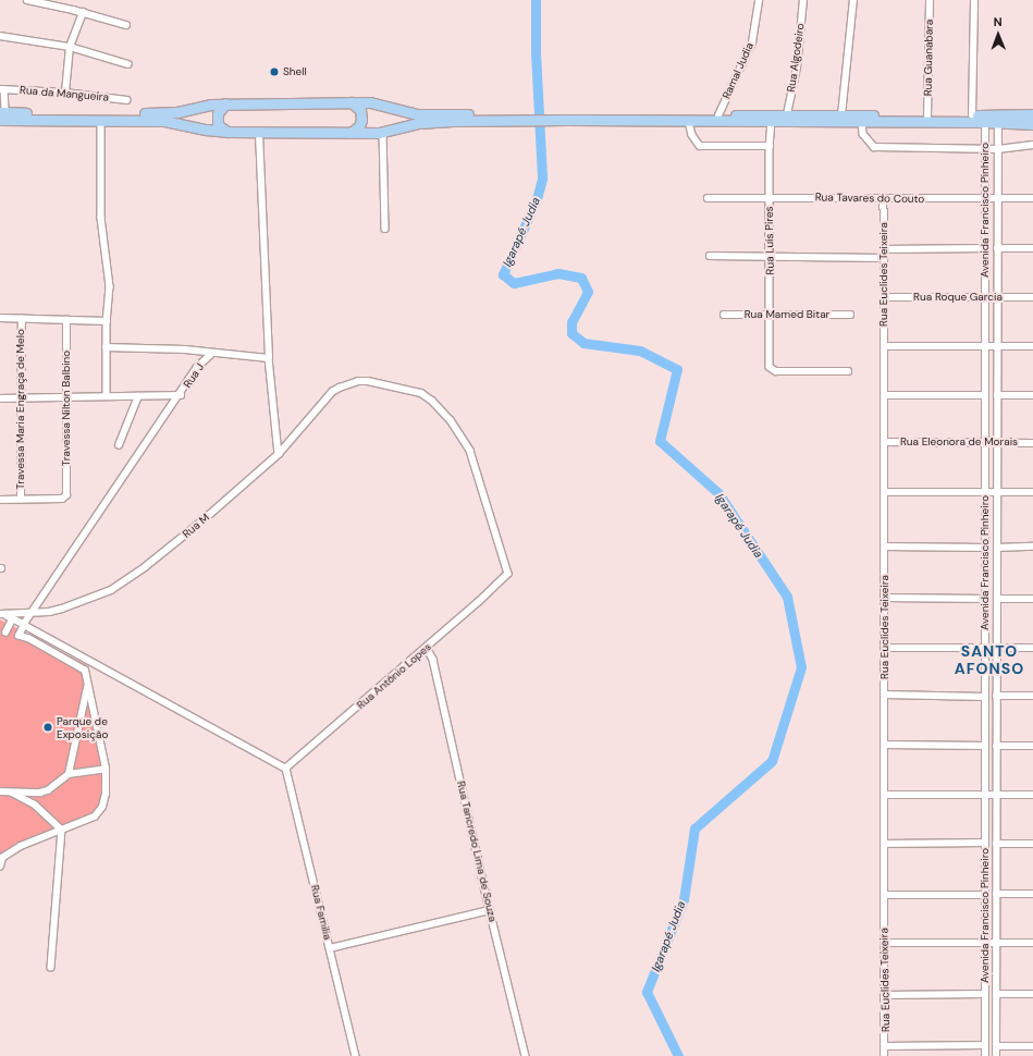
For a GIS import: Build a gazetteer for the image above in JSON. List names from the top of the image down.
{
  "streets": {
    "street": [
      "Rua Algodeiro",
      "Rua Guanabara",
      "Ramal Judia",
      "Rua da Mangueira",
      "Rua Tavares do Couto",
      "Avenida Francisco Pinheiro",
      "Rua Luís Pires",
      "Rua Euclides Teixeira",
      "Rua Roque Garcia",
      "Rua Mamed Bitar",
      "Rua J",
      "Travessa Nilton Balbino",
      "Travessa Maria Engraça de Melo",
      "Rua Eleonora de Morais",
      "Rua M",
      "Rua Antônio Lopes",
      "Rua Tancredo Lima de Souza",
      "Rua Familia"
    ]
  },
  "crossings": [
    ["Rua Tavares do Couto", "Avenida Francisco Pinheiro"],
    ["Rua Tavares do Couto", "Rua Luís Pires"],
    ["Rua Tavares do Couto", "Rua Euclides Teixeira"],
    ["Avenida Francisco Pinheiro", "Rua Roque Garcia"],
    ["Avenida Francisco Pinheiro", "Rua Eleonora de Morais"],
    ["Rua Luís Pires", "Rua Mamed Bitar"],
    ["Rua Euclides Teixeira", "Rua Roque Garcia"],
    ["Rua Euclides Teixeira", "Rua Eleonora de Morais"],
    ["Rua J", "Rua M"],
    ["Travessa Nilton Balbino", "Travessa Maria Engraça de Melo"],
    ["Rua M", "Rua Antônio Lopes"],
    ["Rua Antônio Lopes", "Rua Tancredo Lima de Souza"],
    ["Rua Antônio Lopes", "Rua Familia"]
  ],
  "districts": ["SANTO AFONSO"],
  "water": ["Igarapé Judia"],
  "places": ["Shell", "Parque de Exposição"],
  "north": "top"
}
